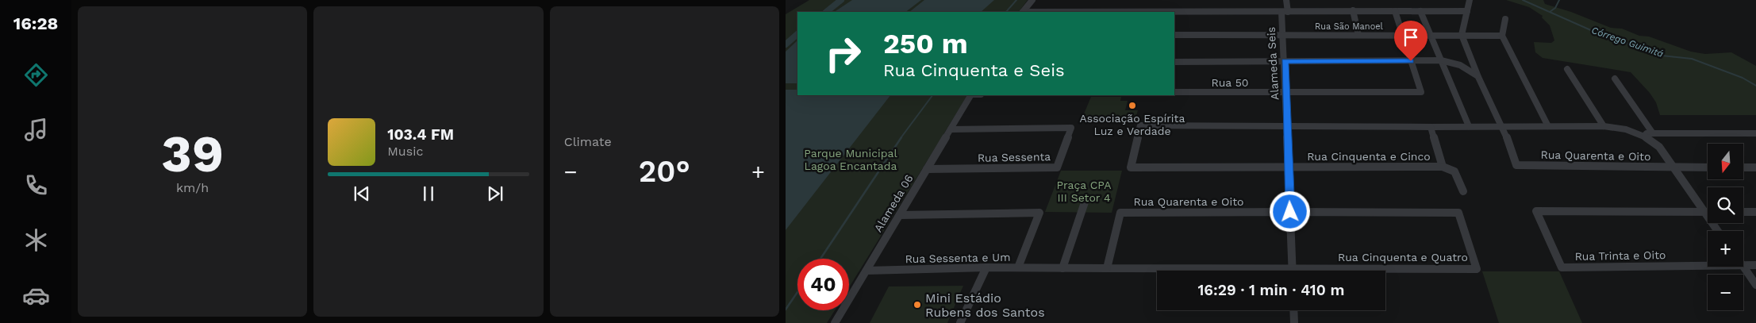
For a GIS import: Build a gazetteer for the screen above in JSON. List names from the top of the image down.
{
  "streets": {
    "street": [
      "Rua São Manoel",
      "Alameda Seis",
      "Rua 50",
      "Rua Quarenta e Oito",
      "Rua Cinquenta e Cinco",
      "Rua Sessenta",
      "Alameda 06",
      "Rua Trinta e Oito",
      "Rua Cinquenta e Quatro",
      "Rua Sessenta e Um"
    ]
  },
  "crossings": [
    ["Rua São Manoel", "Alameda Seis"],
    ["Alameda Seis", "Rua 50"],
    ["Alameda Seis", "Rua Quarenta e Oito"],
    ["Alameda Seis", "Rua Cinquenta e Cinco"],
    ["Alameda Seis", "Rua Cinquenta e Quatro"],
    ["Rua Quarenta e Oito", "Rua Cinquenta e Quatro"],
    ["Rua Sessenta", "Alameda 06"],
    ["Alameda 06", "Rua Sessenta e Um"]
  ],
  "water": ["Córrego Guimitá"],
  "parks": ["Parque Municipal Lagoa Encantada", "Praça CPA III Setor 4"],
  "places": ["Associação Espírita Luz e Verdade", "Mini Estádio Rubens dos Santos"],
  "north": "bottom",
  "page": {
    "tabs": "16:28",
    "tile": [
      ["39", "km/h"],
      "Climate"
    ],
    "turn": ["250 m", "Rua Cinquenta e Seis"],
    "song": ["103.4 FM", "Music"],
    "map_buttons": ["+", "−"],
    "heat": ["−", "20°", "+"],
    "limit": "40",
    "trip": "16:29 · 1 min · 410 m"
  }
}
